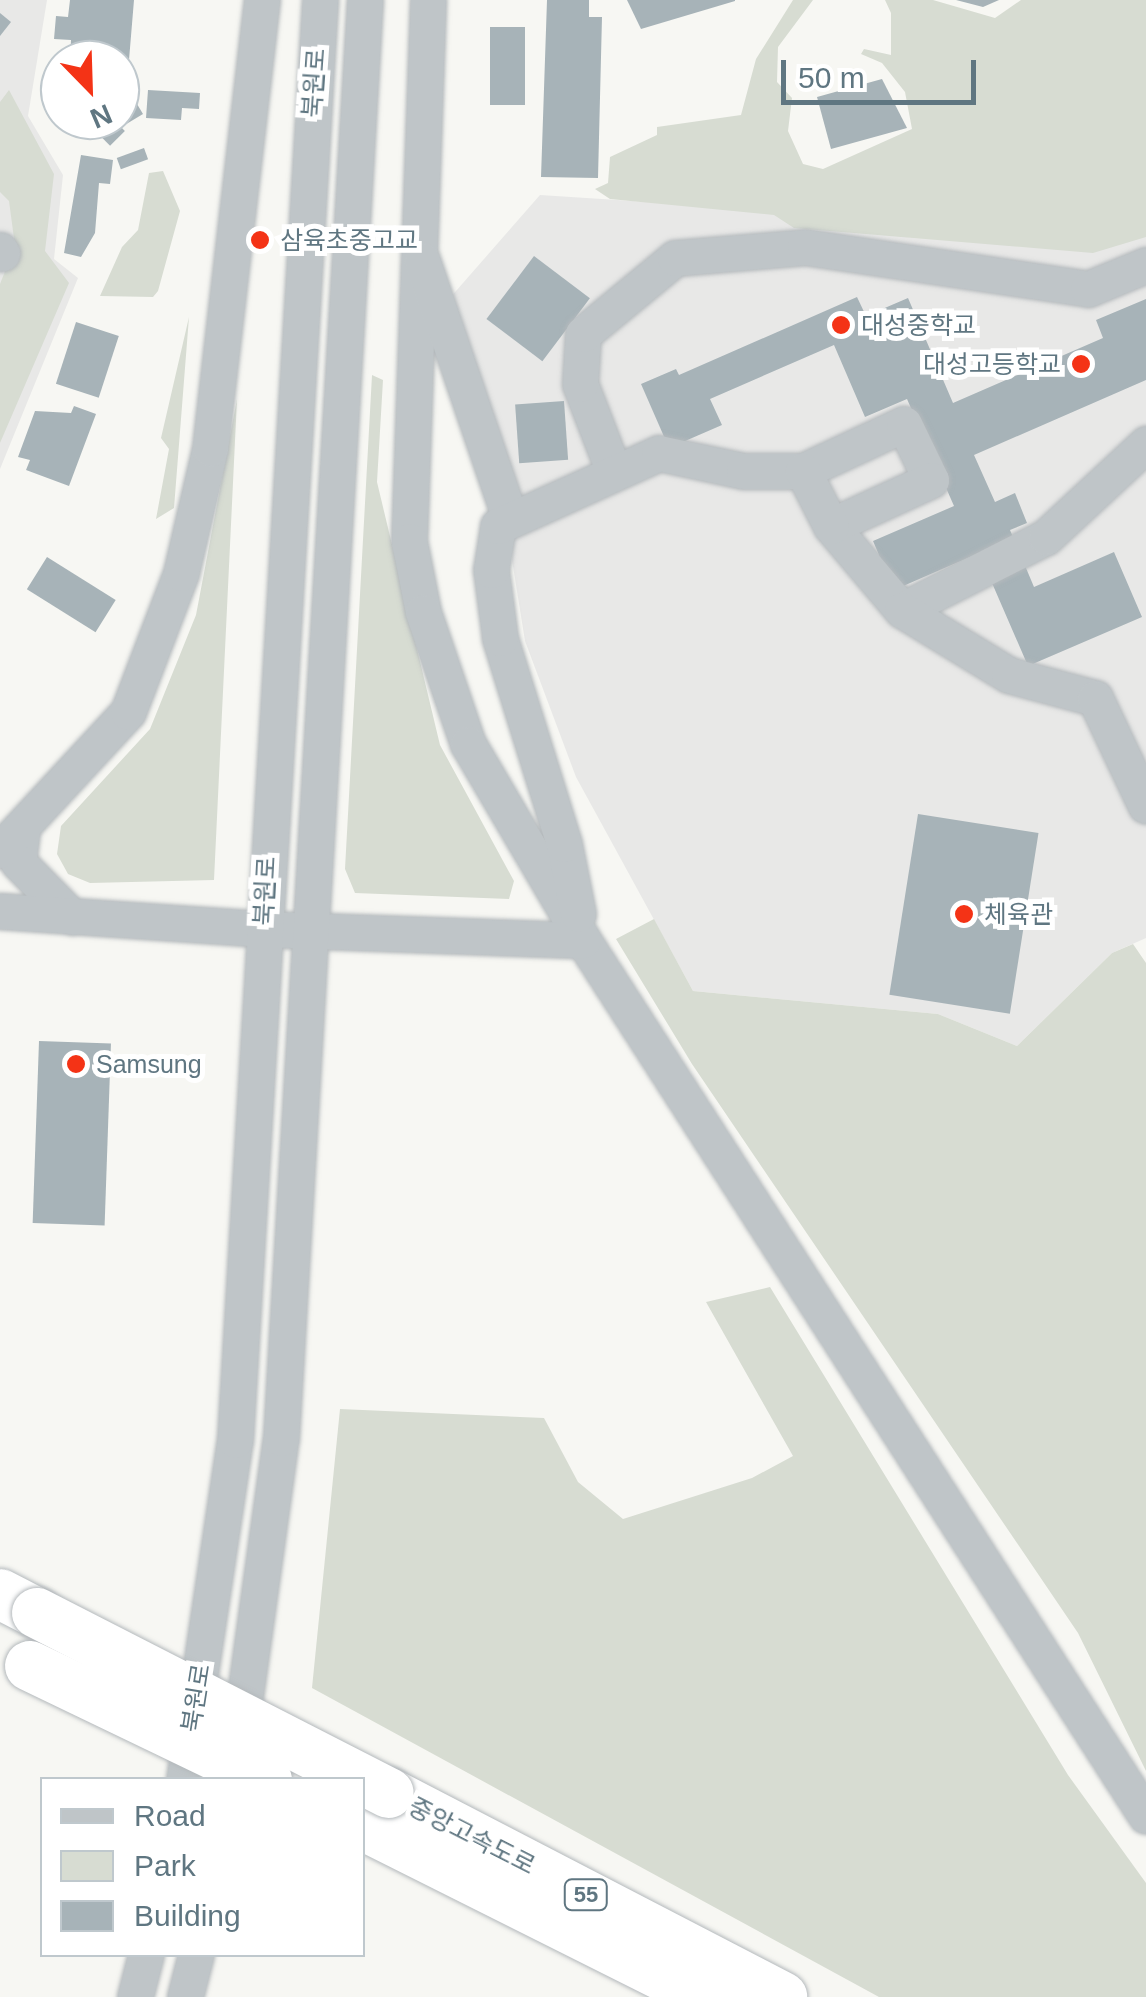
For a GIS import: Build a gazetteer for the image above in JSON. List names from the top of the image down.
{
  "streets": {
    "highway": ["중앙고속도로", "55"],
    "street": ["북원로"]
  },
  "places": [
    "삼육초중고교",
    "대성중학교",
    "대성고등학교",
    "체육관",
    "Samsung"
  ],
  "legend": ["Road", "Park", "Building"],
  "scale_bar": "50 m",
  "north": "bottom right"
}
